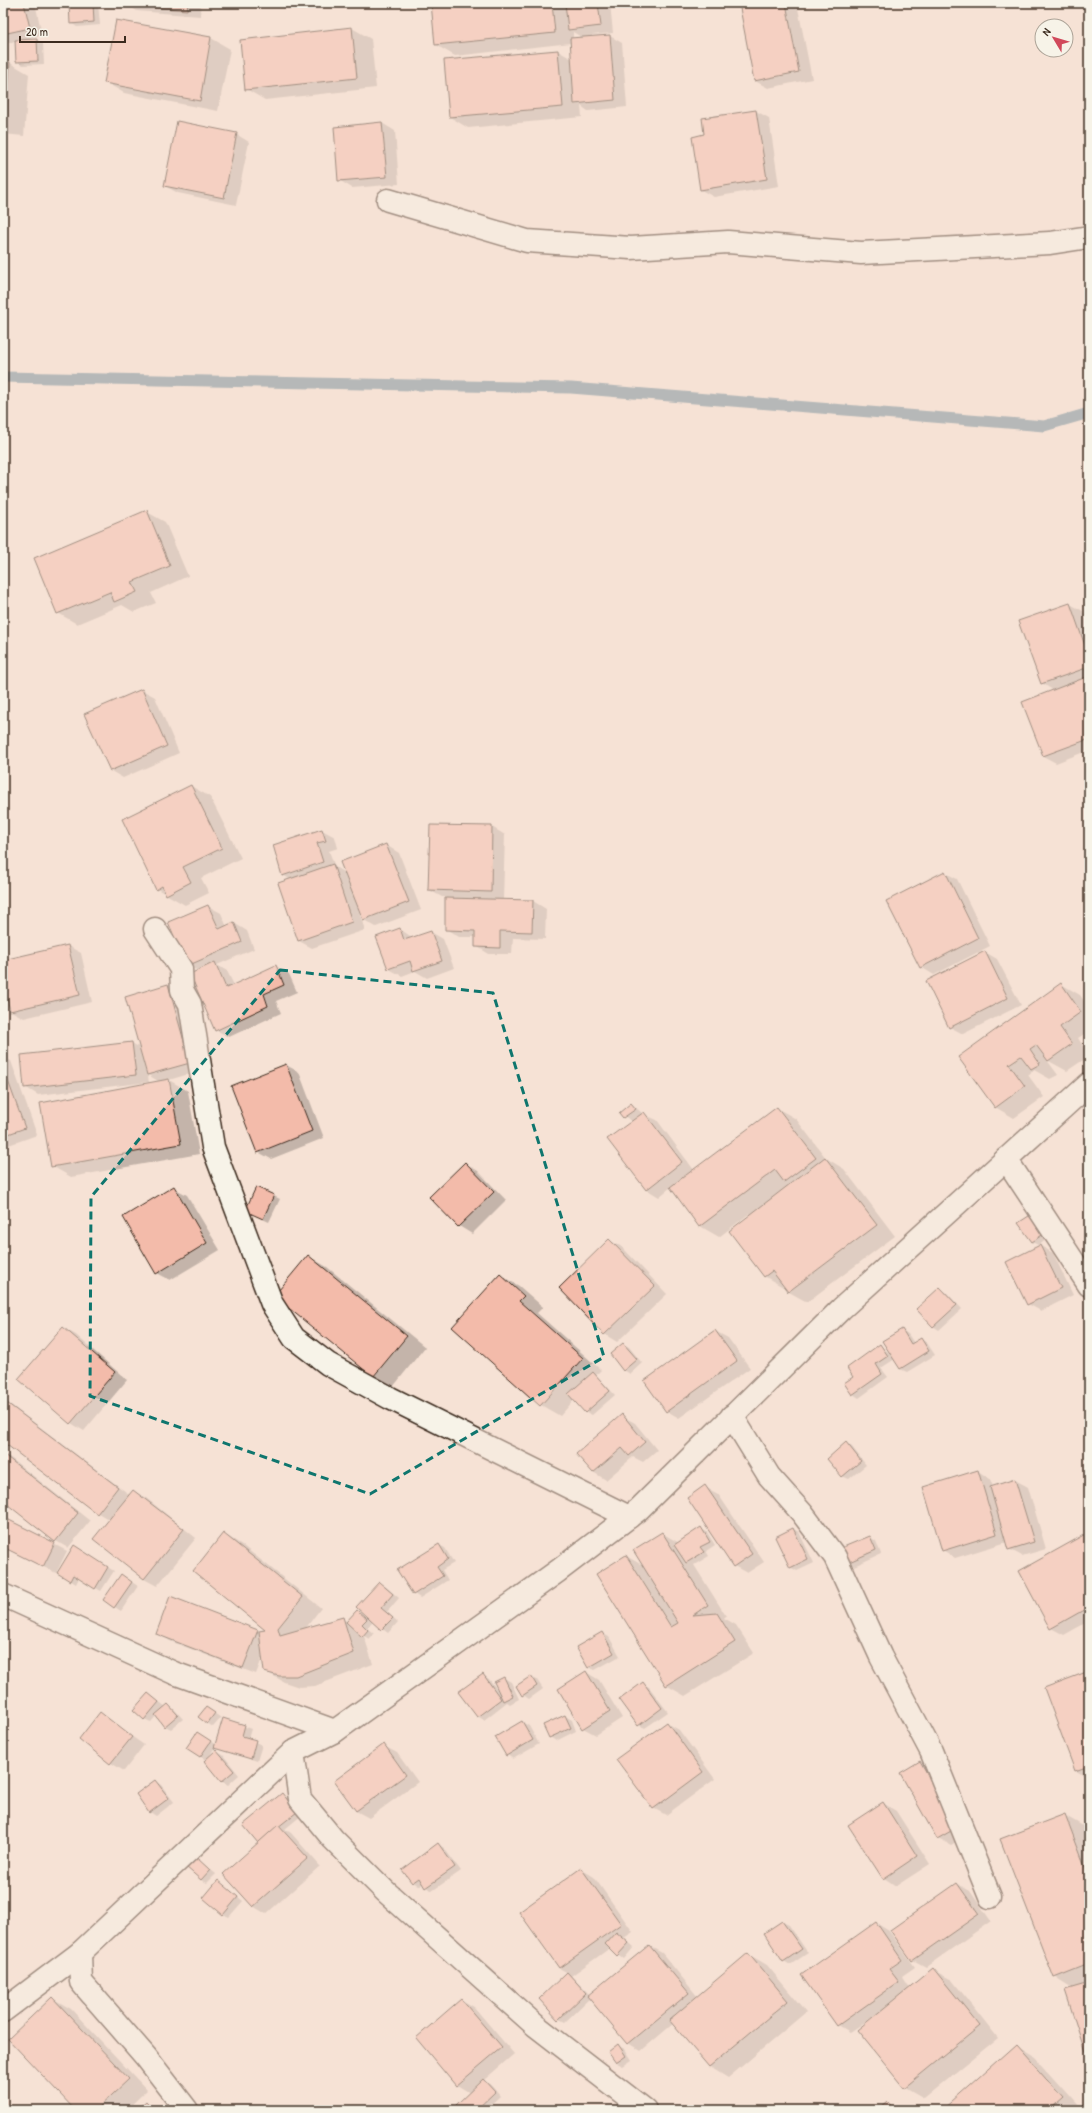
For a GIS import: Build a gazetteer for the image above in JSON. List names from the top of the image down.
{
  "scale_bar": "20 m",
  "north": "top left"
}
